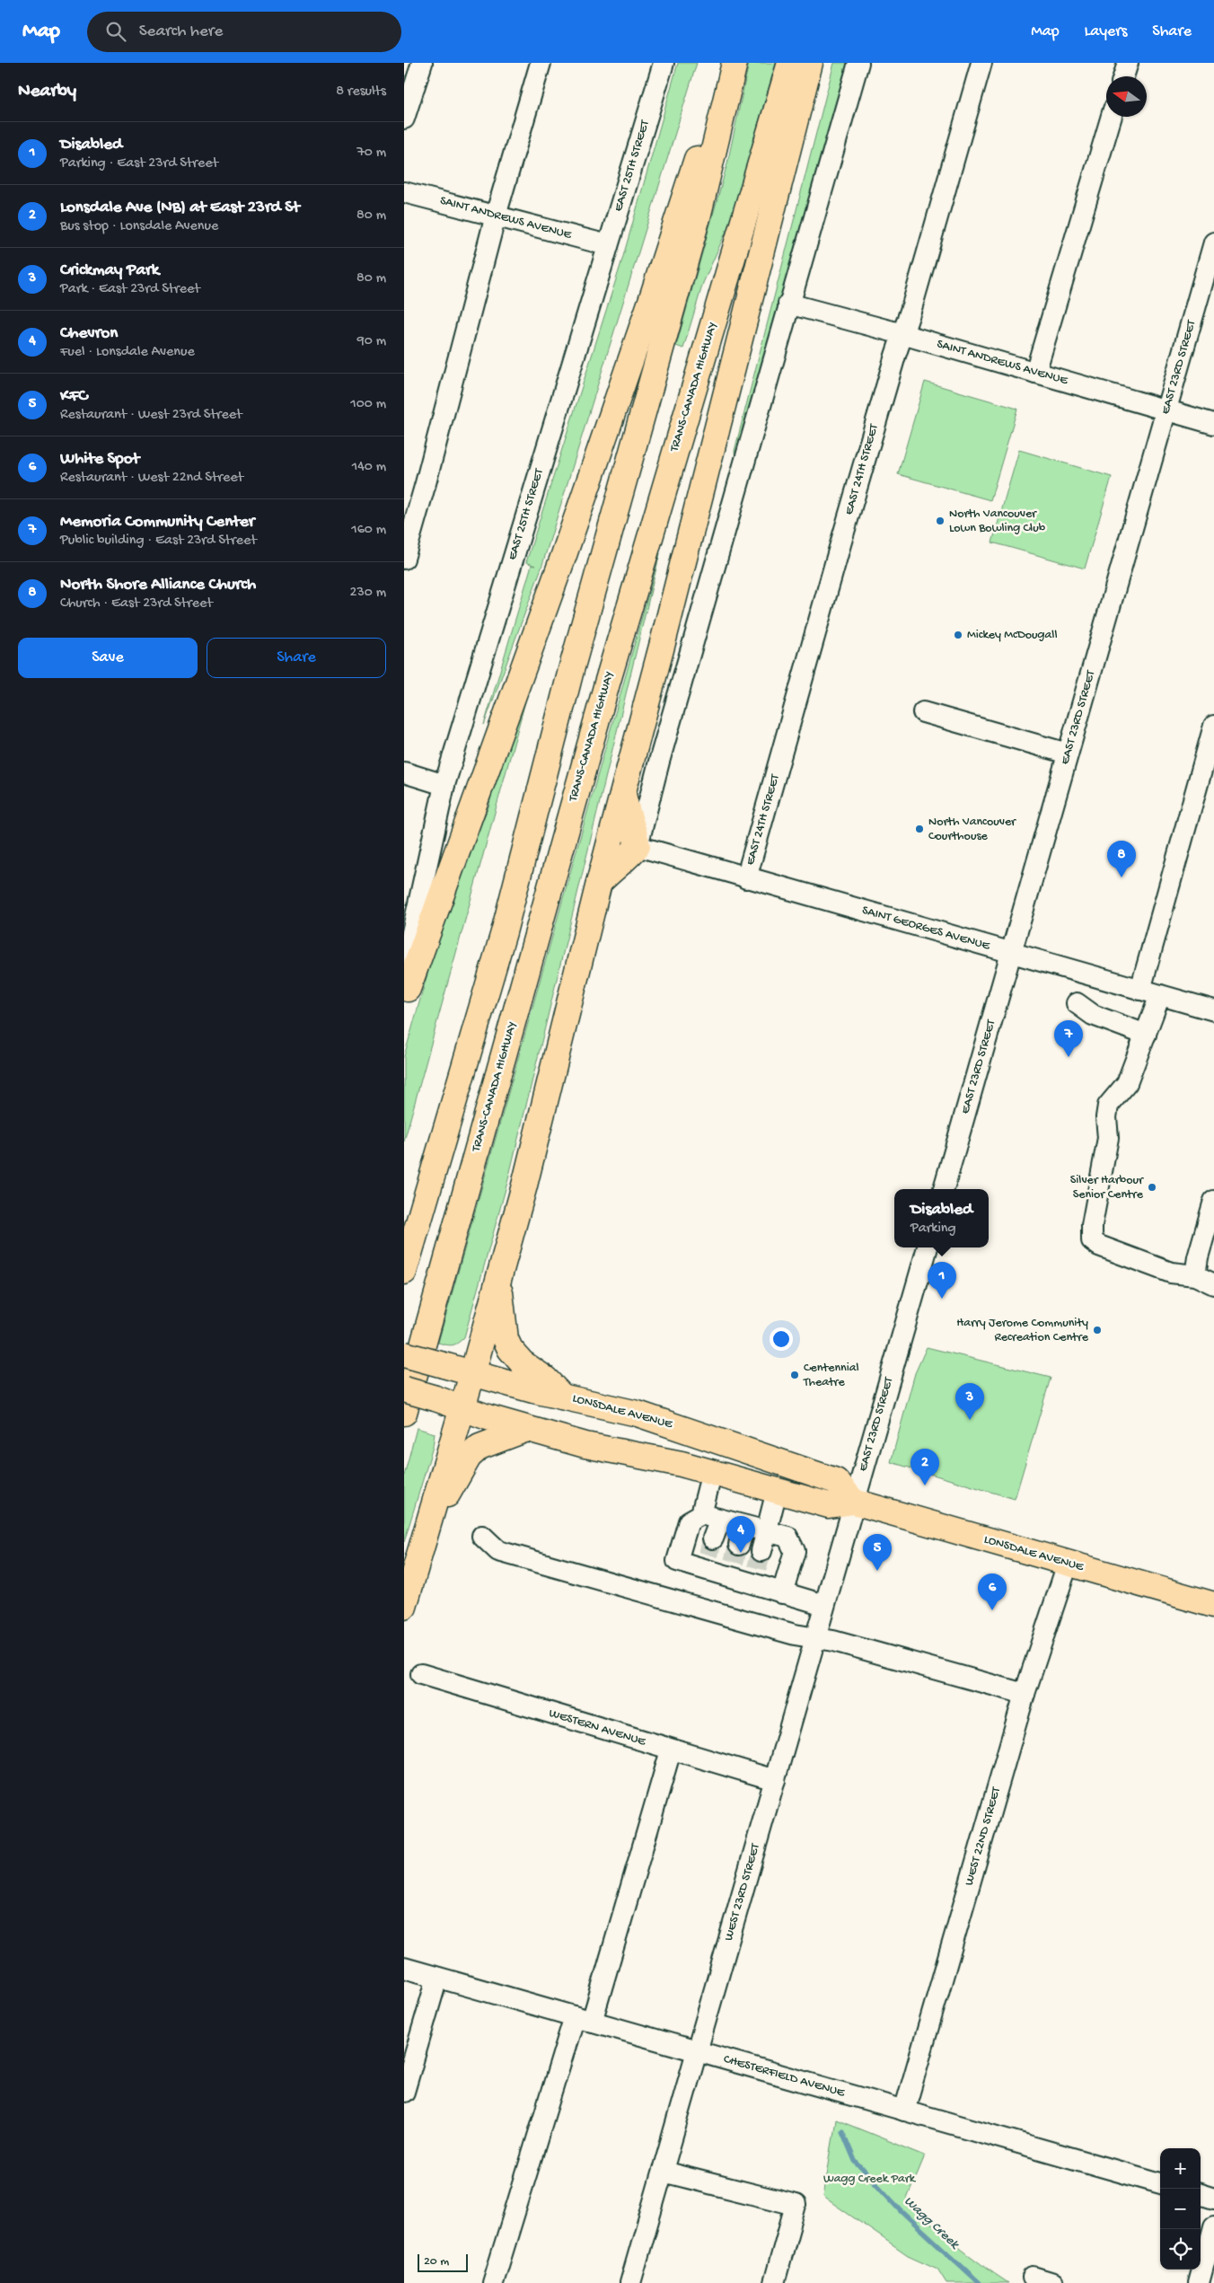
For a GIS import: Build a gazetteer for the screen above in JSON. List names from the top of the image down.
{
  "streets": {
    "main road": ["TRANS-CANADA HIGHWAY", "LONSDALE AVENUE"],
    "street": [
      "EAST 25TH STREET",
      "SAINT ANDREWS AVENUE",
      "EAST 23RD STREET",
      "EAST 24TH STREET",
      "SAINT GEORGES AVENUE",
      "WESTERN AVENUE",
      "WEST 22ND STREET",
      "WEST 23RD STREET",
      "CHESTERFIELD AVENUE"
    ]
  },
  "crossings": [
    ["EAST 25TH STREET", "SAINT ANDREWS AVENUE"],
    ["SAINT ANDREWS AVENUE", "EAST 23RD STREET"],
    ["SAINT ANDREWS AVENUE", "EAST 24TH STREET"],
    ["EAST 23RD STREET", "SAINT GEORGES AVENUE"],
    ["EAST 23RD STREET", "LONSDALE AVENUE"],
    ["EAST 23RD STREET", "WEST 23RD STREET"],
    ["EAST 24TH STREET", "SAINT GEORGES AVENUE"],
    ["LONSDALE AVENUE", "WEST 22ND STREET"],
    ["LONSDALE AVENUE", "WEST 23RD STREET"],
    ["WESTERN AVENUE", "WEST 23RD STREET"],
    ["WEST 22ND STREET", "CHESTERFIELD AVENUE"],
    ["WEST 23RD STREET", "CHESTERFIELD AVENUE"]
  ],
  "water": ["Wagg Creek"],
  "parks": ["Wagg Creek Park"],
  "places": [
    "North Vancouver Lown Bowling Club",
    "Mickey McDougall",
    "North Vancouver Courthouse",
    "Silver Harbour Senior Centre",
    "Harry Jerome Community Recreation Centre",
    "Centennial Theatre"
  ],
  "scale_bar": "20 m",
  "north": "left",
  "page": {
    "header": "Map",
    "search": "Search here",
    "nav": ["Map", "Layers", "Share"],
    "heading": ["Nearby", "8 results"],
    "list": [
      {
        "mark": "1",
        "name": "Disabled",
        "note": "Parking · East 23rd Street",
        "value": "70 m"
      },
      {
        "mark": "2",
        "name": "Lonsdale Ave (NB) at East 23rd St",
        "note": "Bus stop · Lonsdale Avenue",
        "value": "80 m"
      },
      {
        "mark": "3",
        "name": "Crickmay Park",
        "note": "Park · East 23rd Street",
        "value": "80 m"
      },
      {
        "mark": "4",
        "name": "Chevron",
        "note": "Fuel · Lonsdale Avenue",
        "value": "90 m"
      },
      {
        "mark": "5",
        "name": "KFC",
        "note": "Restaurant · West 23rd Street",
        "value": "100 m"
      },
      {
        "mark": "6",
        "name": "White Spot",
        "note": "Restaurant · West 22nd Street",
        "value": "140 m"
      },
      {
        "mark": "7",
        "name": "Memoria Community Center",
        "note": "Public building · East 23rd Street",
        "value": "160 m"
      },
      {
        "mark": "8",
        "name": "North Shore Alliance Church",
        "note": "Church · East 23rd Street",
        "value": "230 m"
      }
    ],
    "buttons": ["Save", "Share"],
    "pins": [
      "8",
      "7",
      "1",
      "3",
      "2",
      "4",
      "5",
      "6"
    ],
    "popup": ["Disabled", "Parking"],
    "map_buttons": ["+", "−"],
    "scale": "20 m"
  }
}
